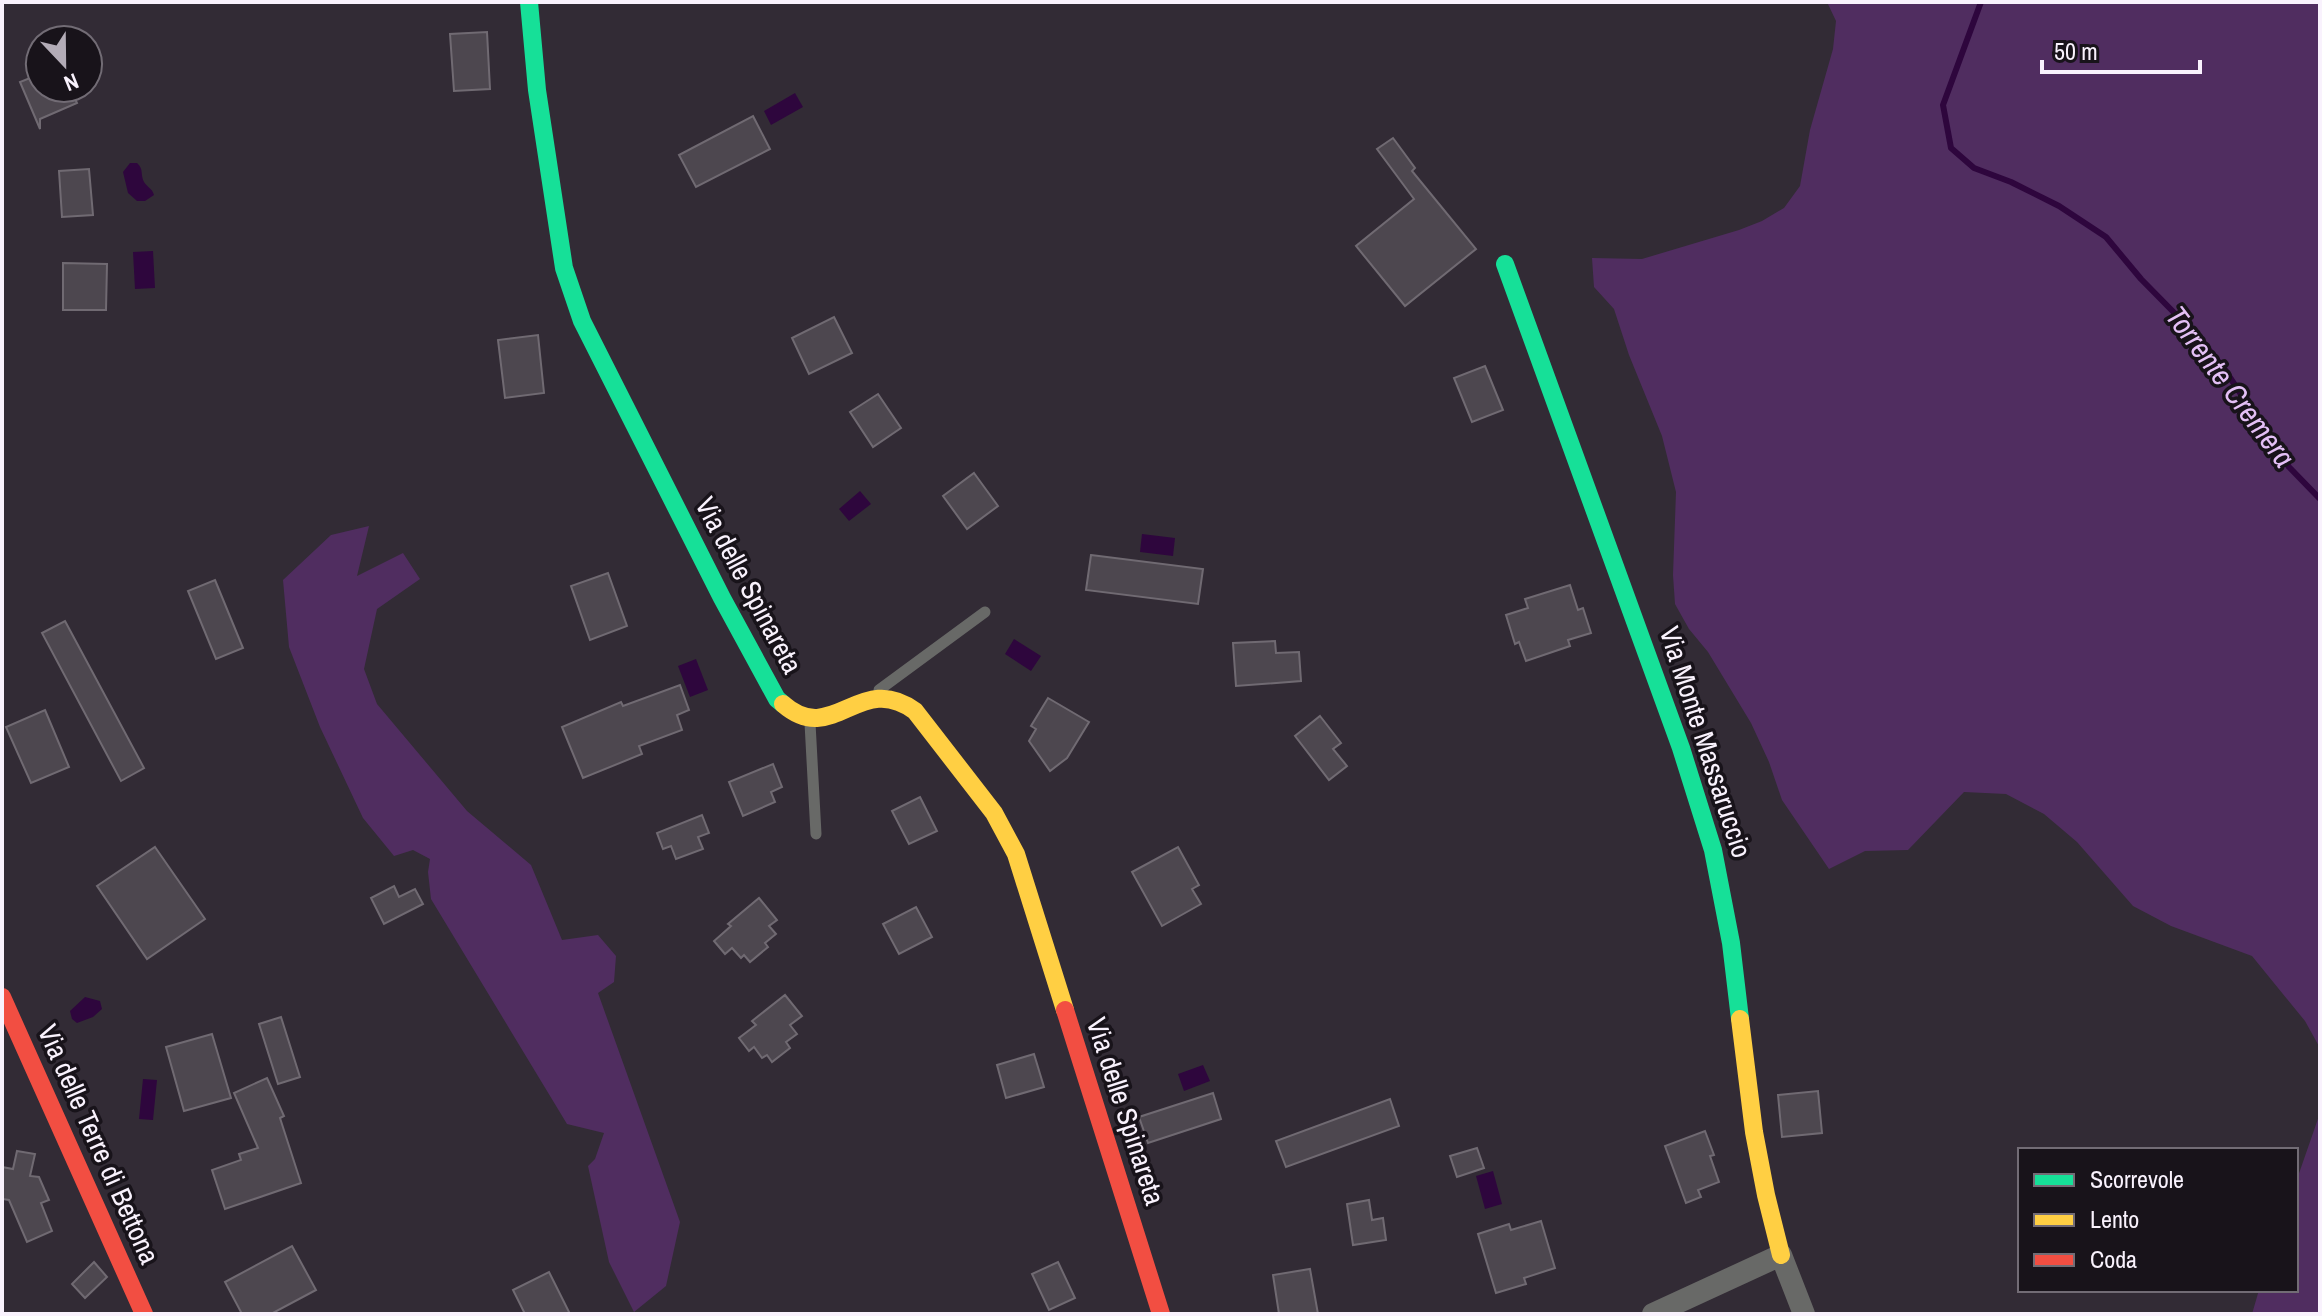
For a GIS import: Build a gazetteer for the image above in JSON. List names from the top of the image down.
{
  "streets": {
    "street": ["Via delle Spinareta", "Via Monte Massaruccio", "Via delle Terre di Bettona"]
  },
  "water": ["Torrente Cremera"],
  "legend": ["Scorrevole", "Lento", "Coda"],
  "scale_bar": "50 m",
  "north": "bottom"
}
